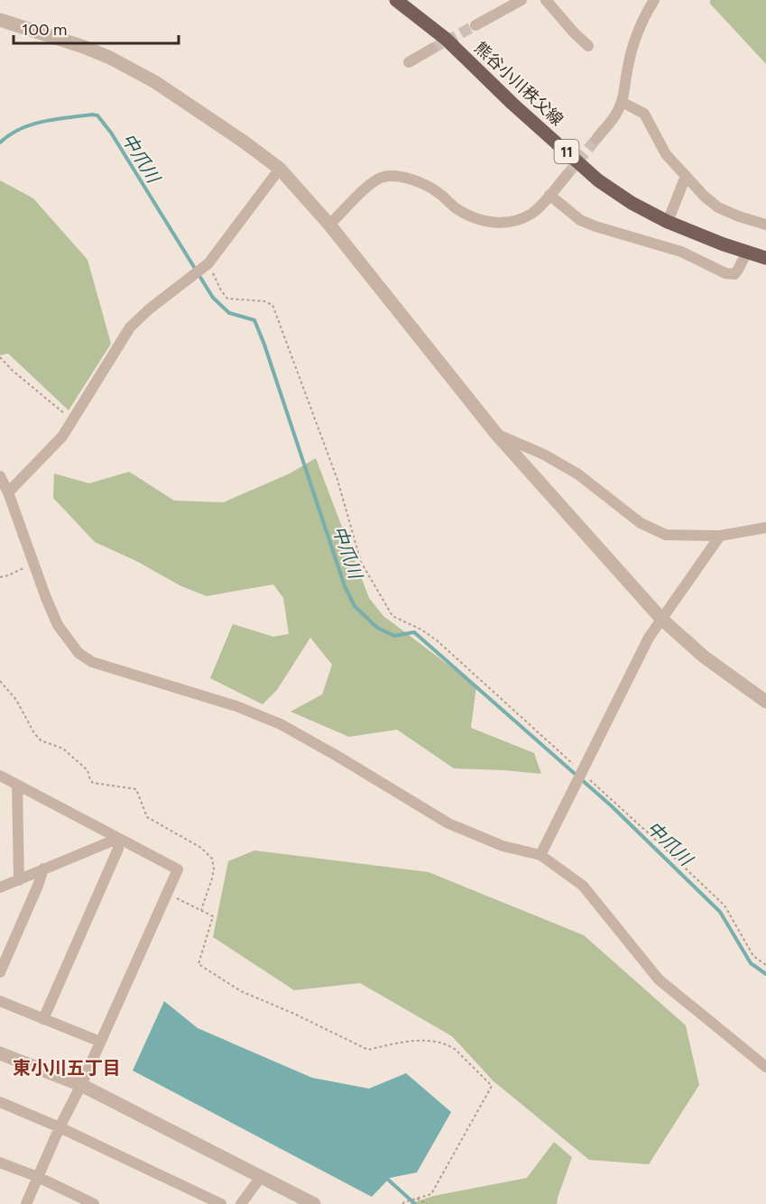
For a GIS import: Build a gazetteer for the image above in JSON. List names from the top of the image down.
{
  "streets": {
    "main road": ["熊谷小川秩父線", "11"]
  },
  "districts": ["東小川五丁目"],
  "water": ["中爪川"],
  "scale_bar": "100 m"
}
